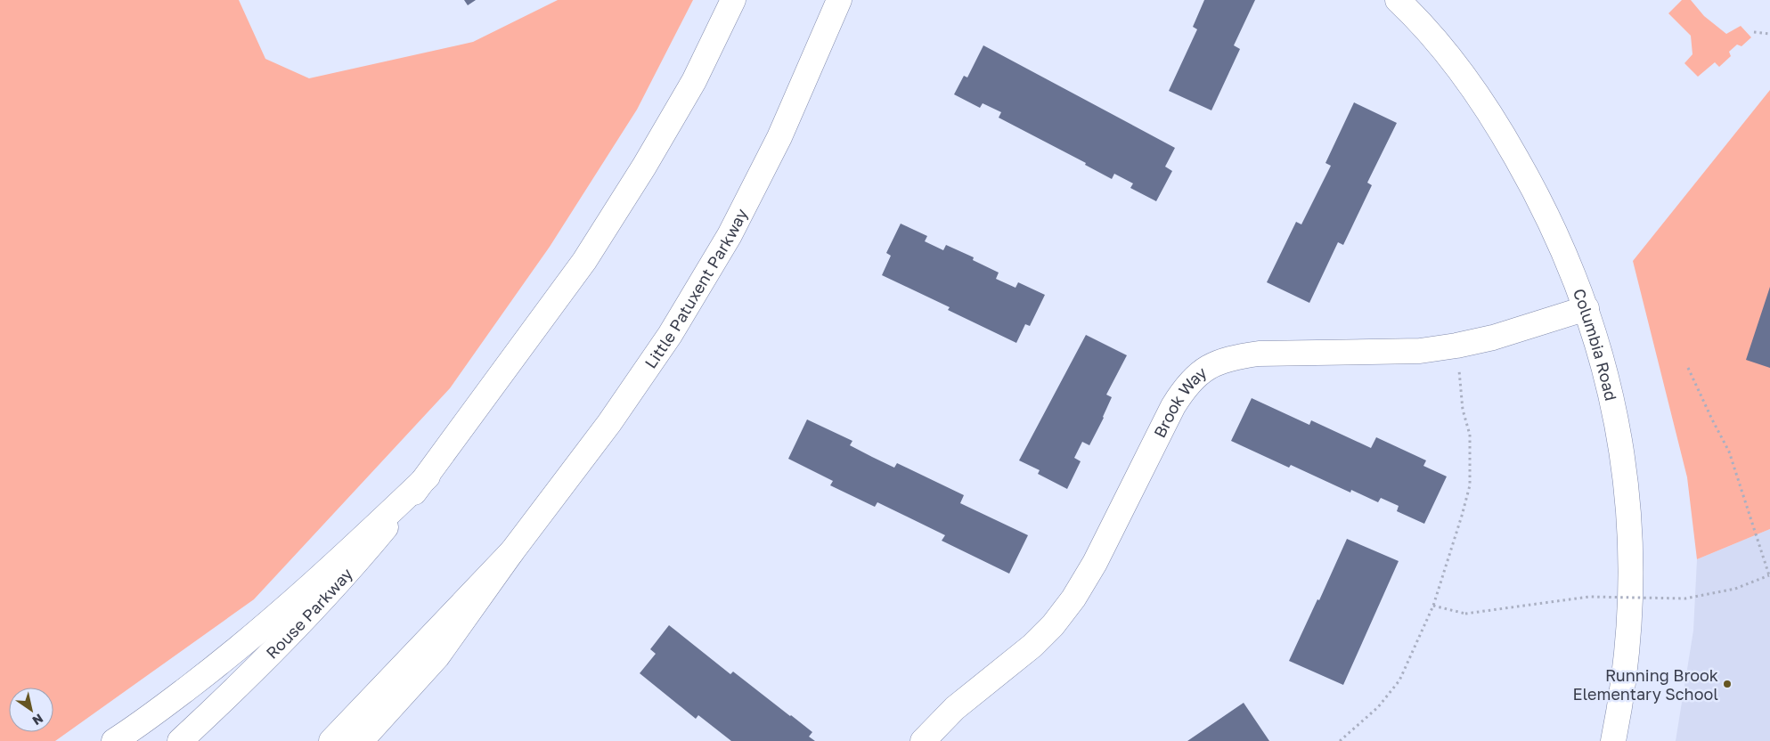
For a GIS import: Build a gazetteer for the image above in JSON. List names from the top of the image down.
{
  "streets": {
    "main road": [
      "Little Patuxent Parkway",
      "Columbia Road",
      "Brook Way",
      "Rouse Parkway"
    ]
  },
  "crossings": [
    ["Columbia Road", "Brook Way"]
  ],
  "places": ["Running Brook Elementary School"],
  "north": "bottom right"
}
